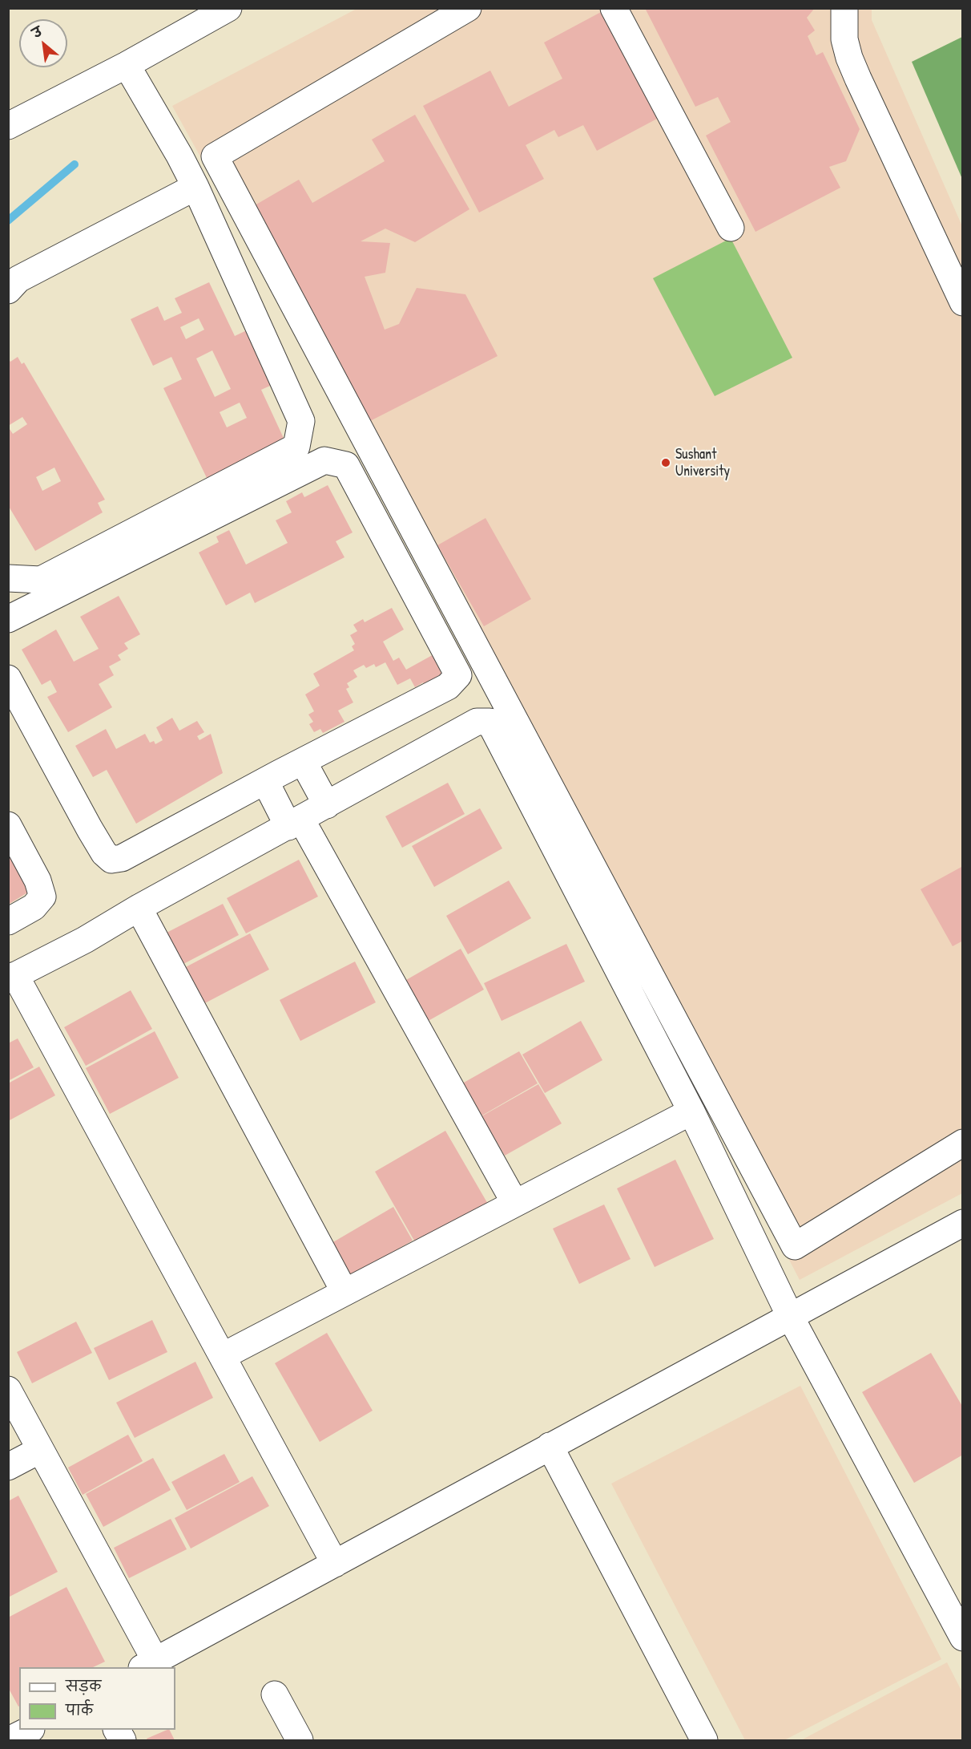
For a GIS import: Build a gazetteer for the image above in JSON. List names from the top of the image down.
{
  "places": ["Sushant University"],
  "legend": ["सड़क", "पार्क"],
  "north": "top left"
}
